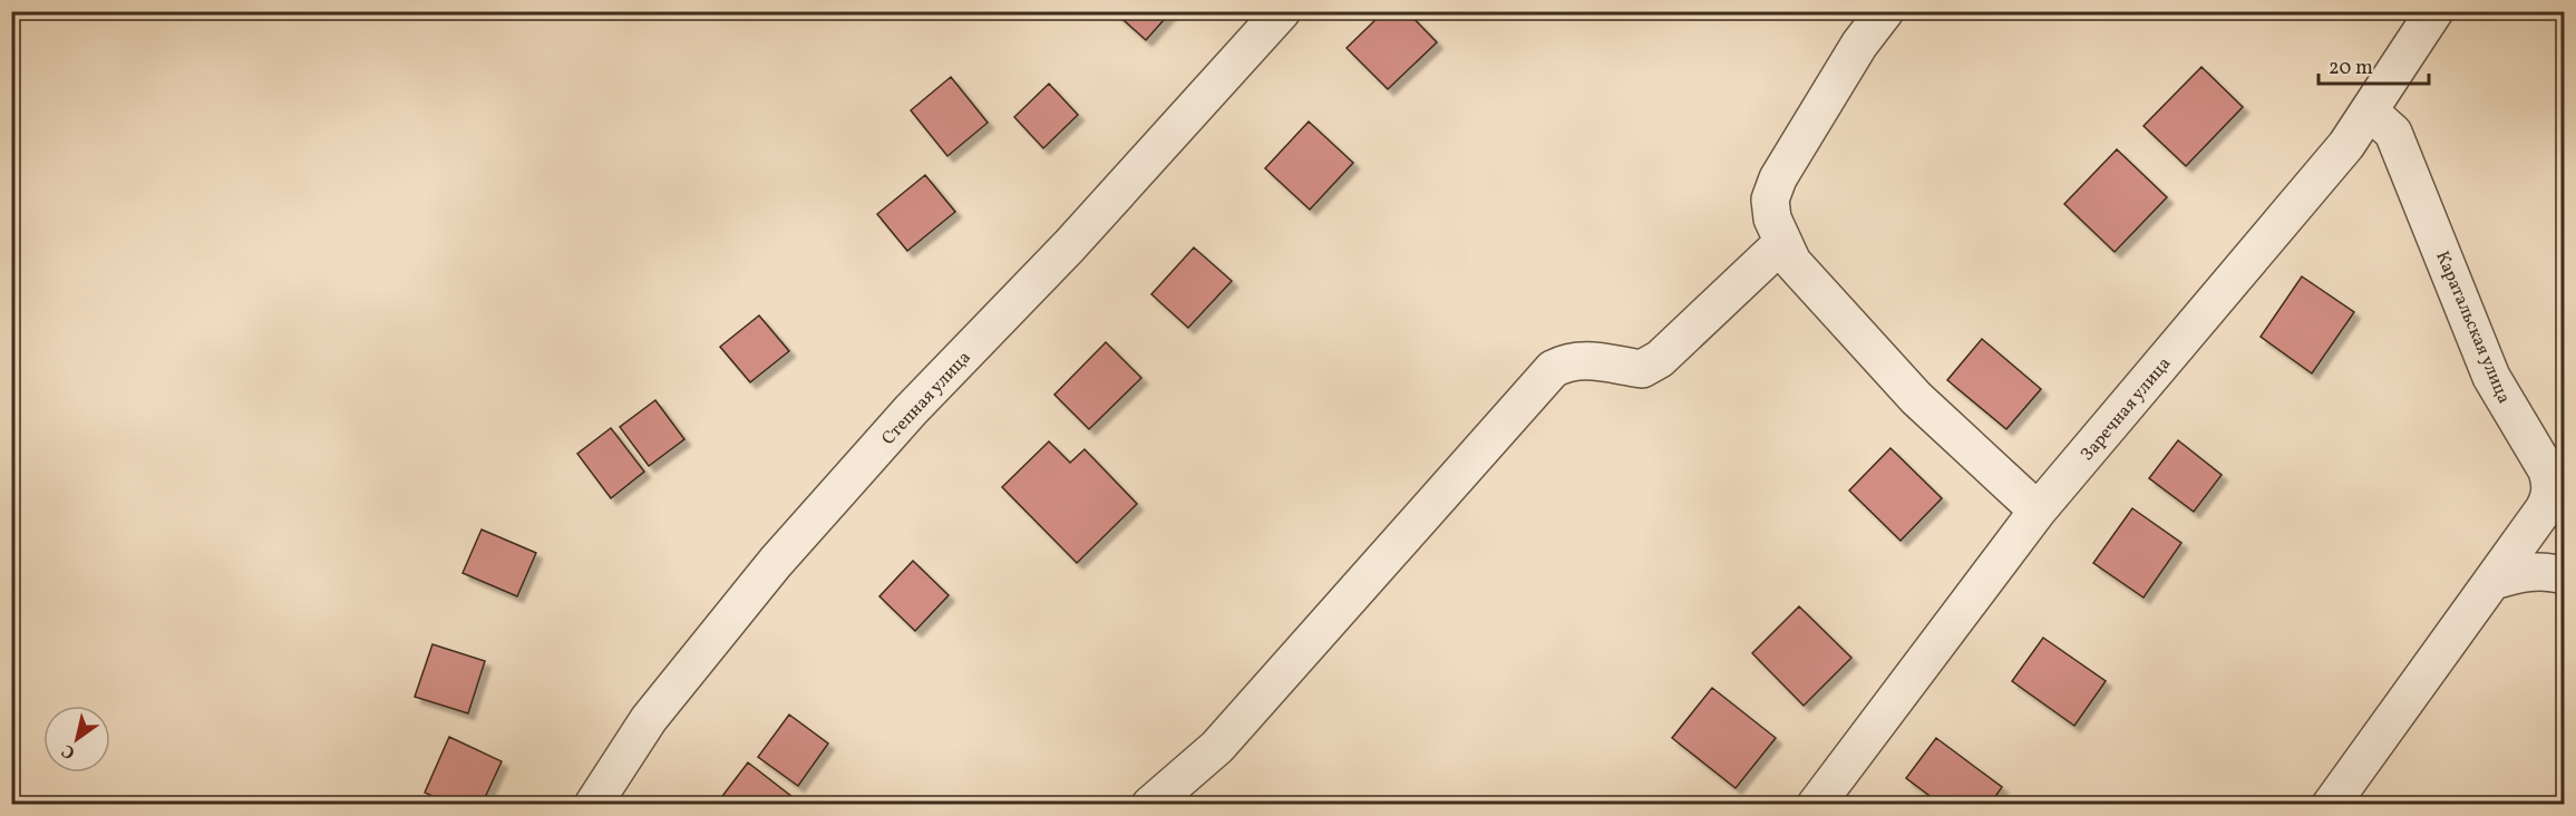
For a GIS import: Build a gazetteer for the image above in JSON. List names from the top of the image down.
{
  "streets": {
    "street": ["Каратальская улица", "Степная улица", "Заречная улица"]
  },
  "crossings": [
    ["Каратальская улица", "Заречная улица"]
  ],
  "scale_bar": "20 m",
  "north": "bottom left"
}
